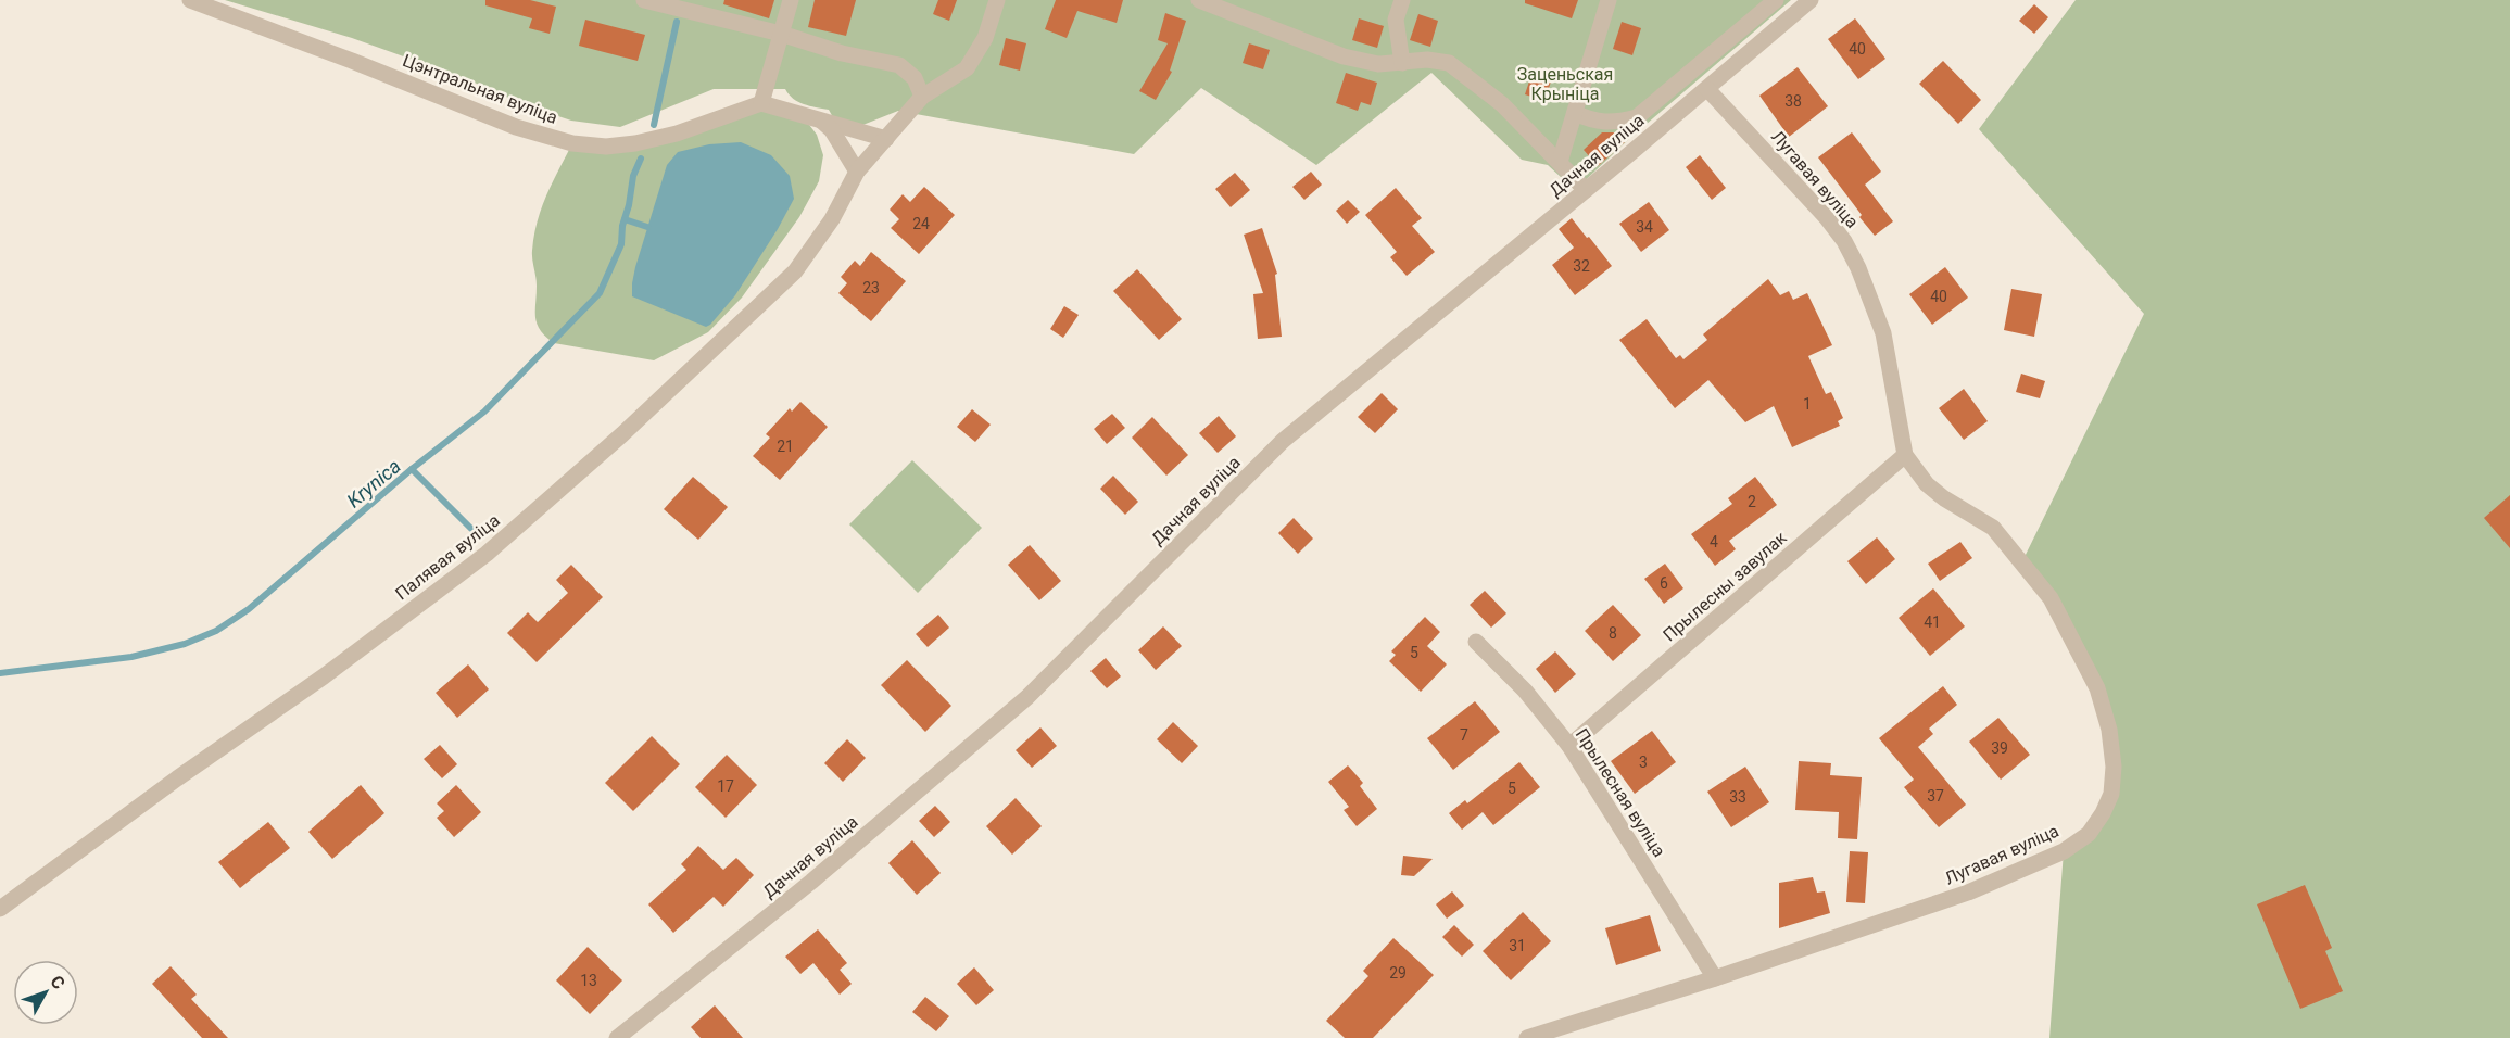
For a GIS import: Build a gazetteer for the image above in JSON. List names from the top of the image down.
{
  "streets": {
    "street": [
      "Цэнтральная вуліца",
      "Дачная вуліца",
      "Лугавая вуліца",
      "Палявая вуліца",
      "Прылесны завулак",
      "Прылесная вуліца"
    ]
  },
  "crossings": [
    ["Дачная вуліца", "Лугавая вуліца"],
    ["Лугавая вуліца", "Прылесны завулак"],
    ["Лугавая вуліца", "Прылесная вуліца"],
    ["Прылесны завулак", "Прылесная вуліца"]
  ],
  "water": ["Krynica"],
  "parks": ["Заценьская Крыніца"],
  "house_numbers": [
    "40",
    "38",
    "24",
    "34",
    "32",
    "23",
    "40",
    "1",
    "21",
    "2",
    "4",
    "6",
    "41",
    "8",
    "5",
    "7",
    "39",
    "3",
    "17",
    "5",
    "37",
    "33",
    "31",
    "29",
    "13"
  ],
  "north": "top right"
}
